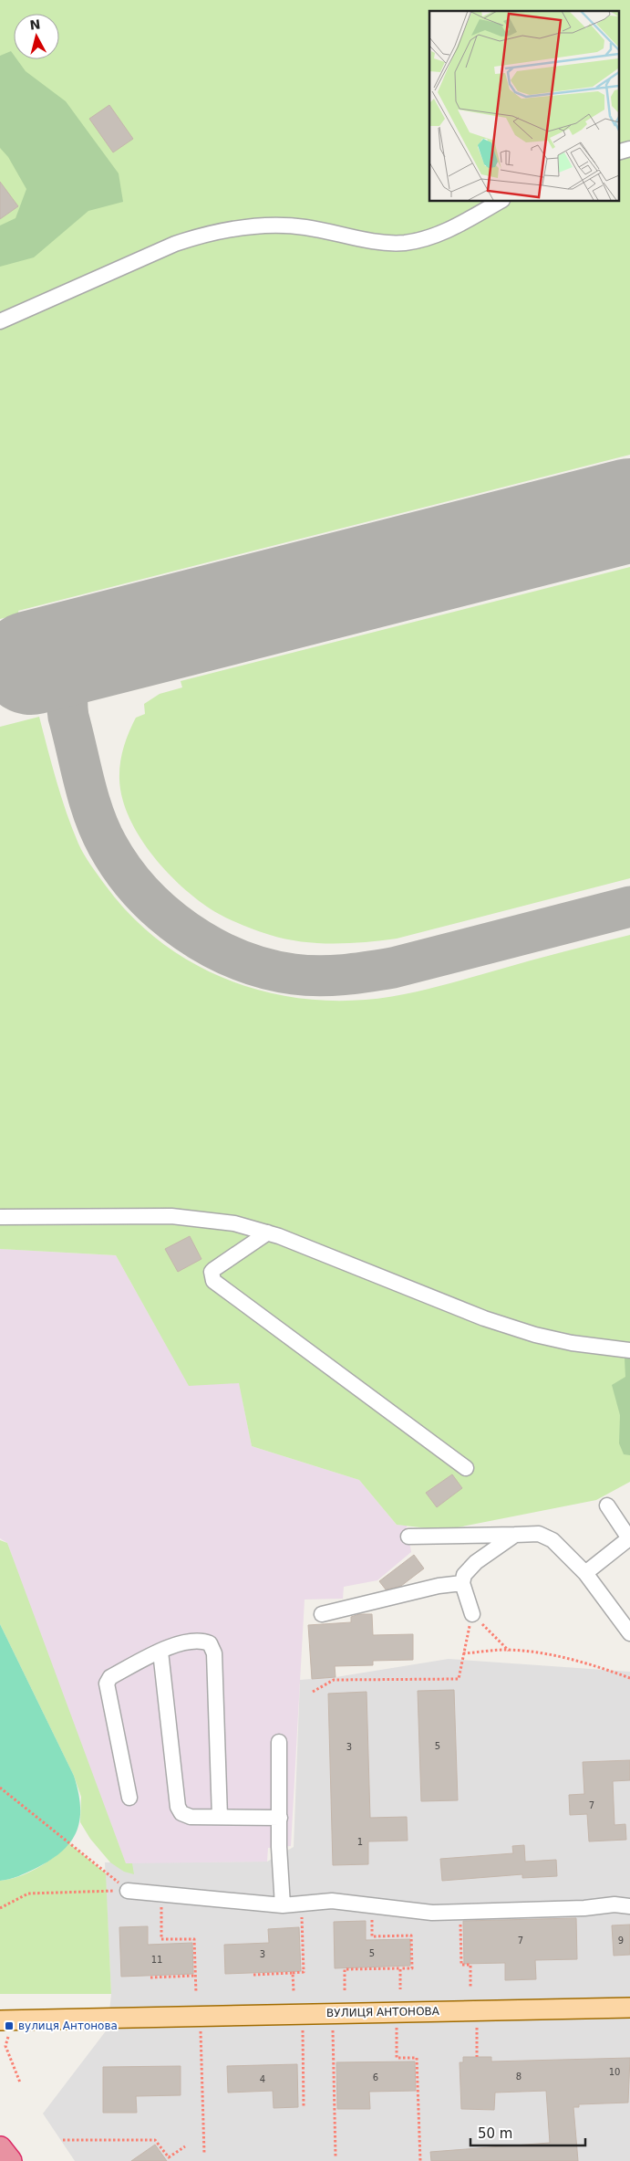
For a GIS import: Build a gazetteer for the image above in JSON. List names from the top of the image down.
{
  "streets": {
    "main road": ["ВУЛИЦЯ АНТОНОВА"]
  },
  "places": {
    "transit": ["вулиця Антонова"]
  },
  "house_numbers": [
    "5",
    "3",
    "7",
    "1",
    "7",
    "9",
    "5",
    "3",
    "11",
    "10",
    "8",
    "6",
    "4"
  ],
  "scale_bar": "50 m",
  "north": "top"
}
